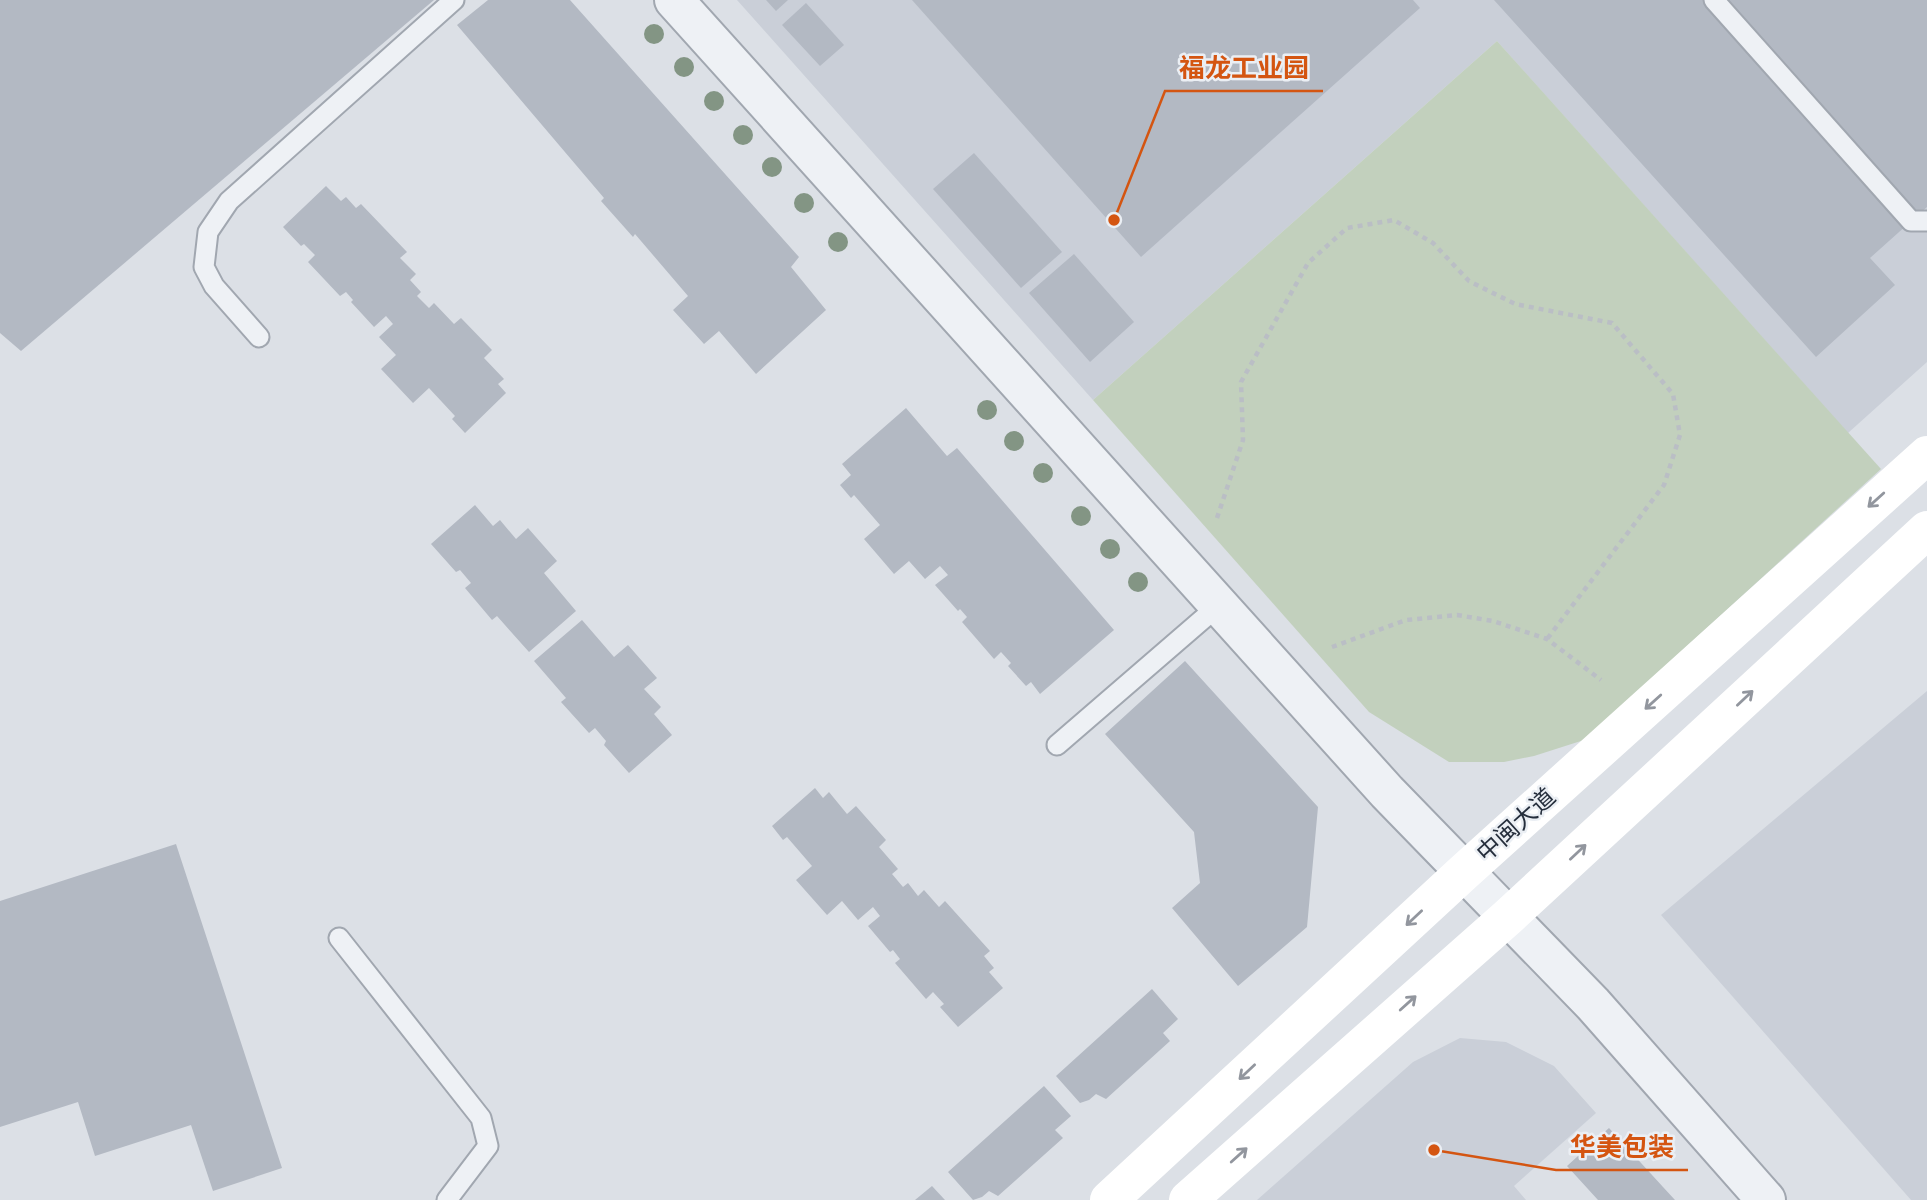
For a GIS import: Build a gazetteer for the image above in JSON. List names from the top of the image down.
{
  "streets": {
    "main road": ["中闽大道"]
  },
  "places": ["福龙工业园", "华美包装"]
}
